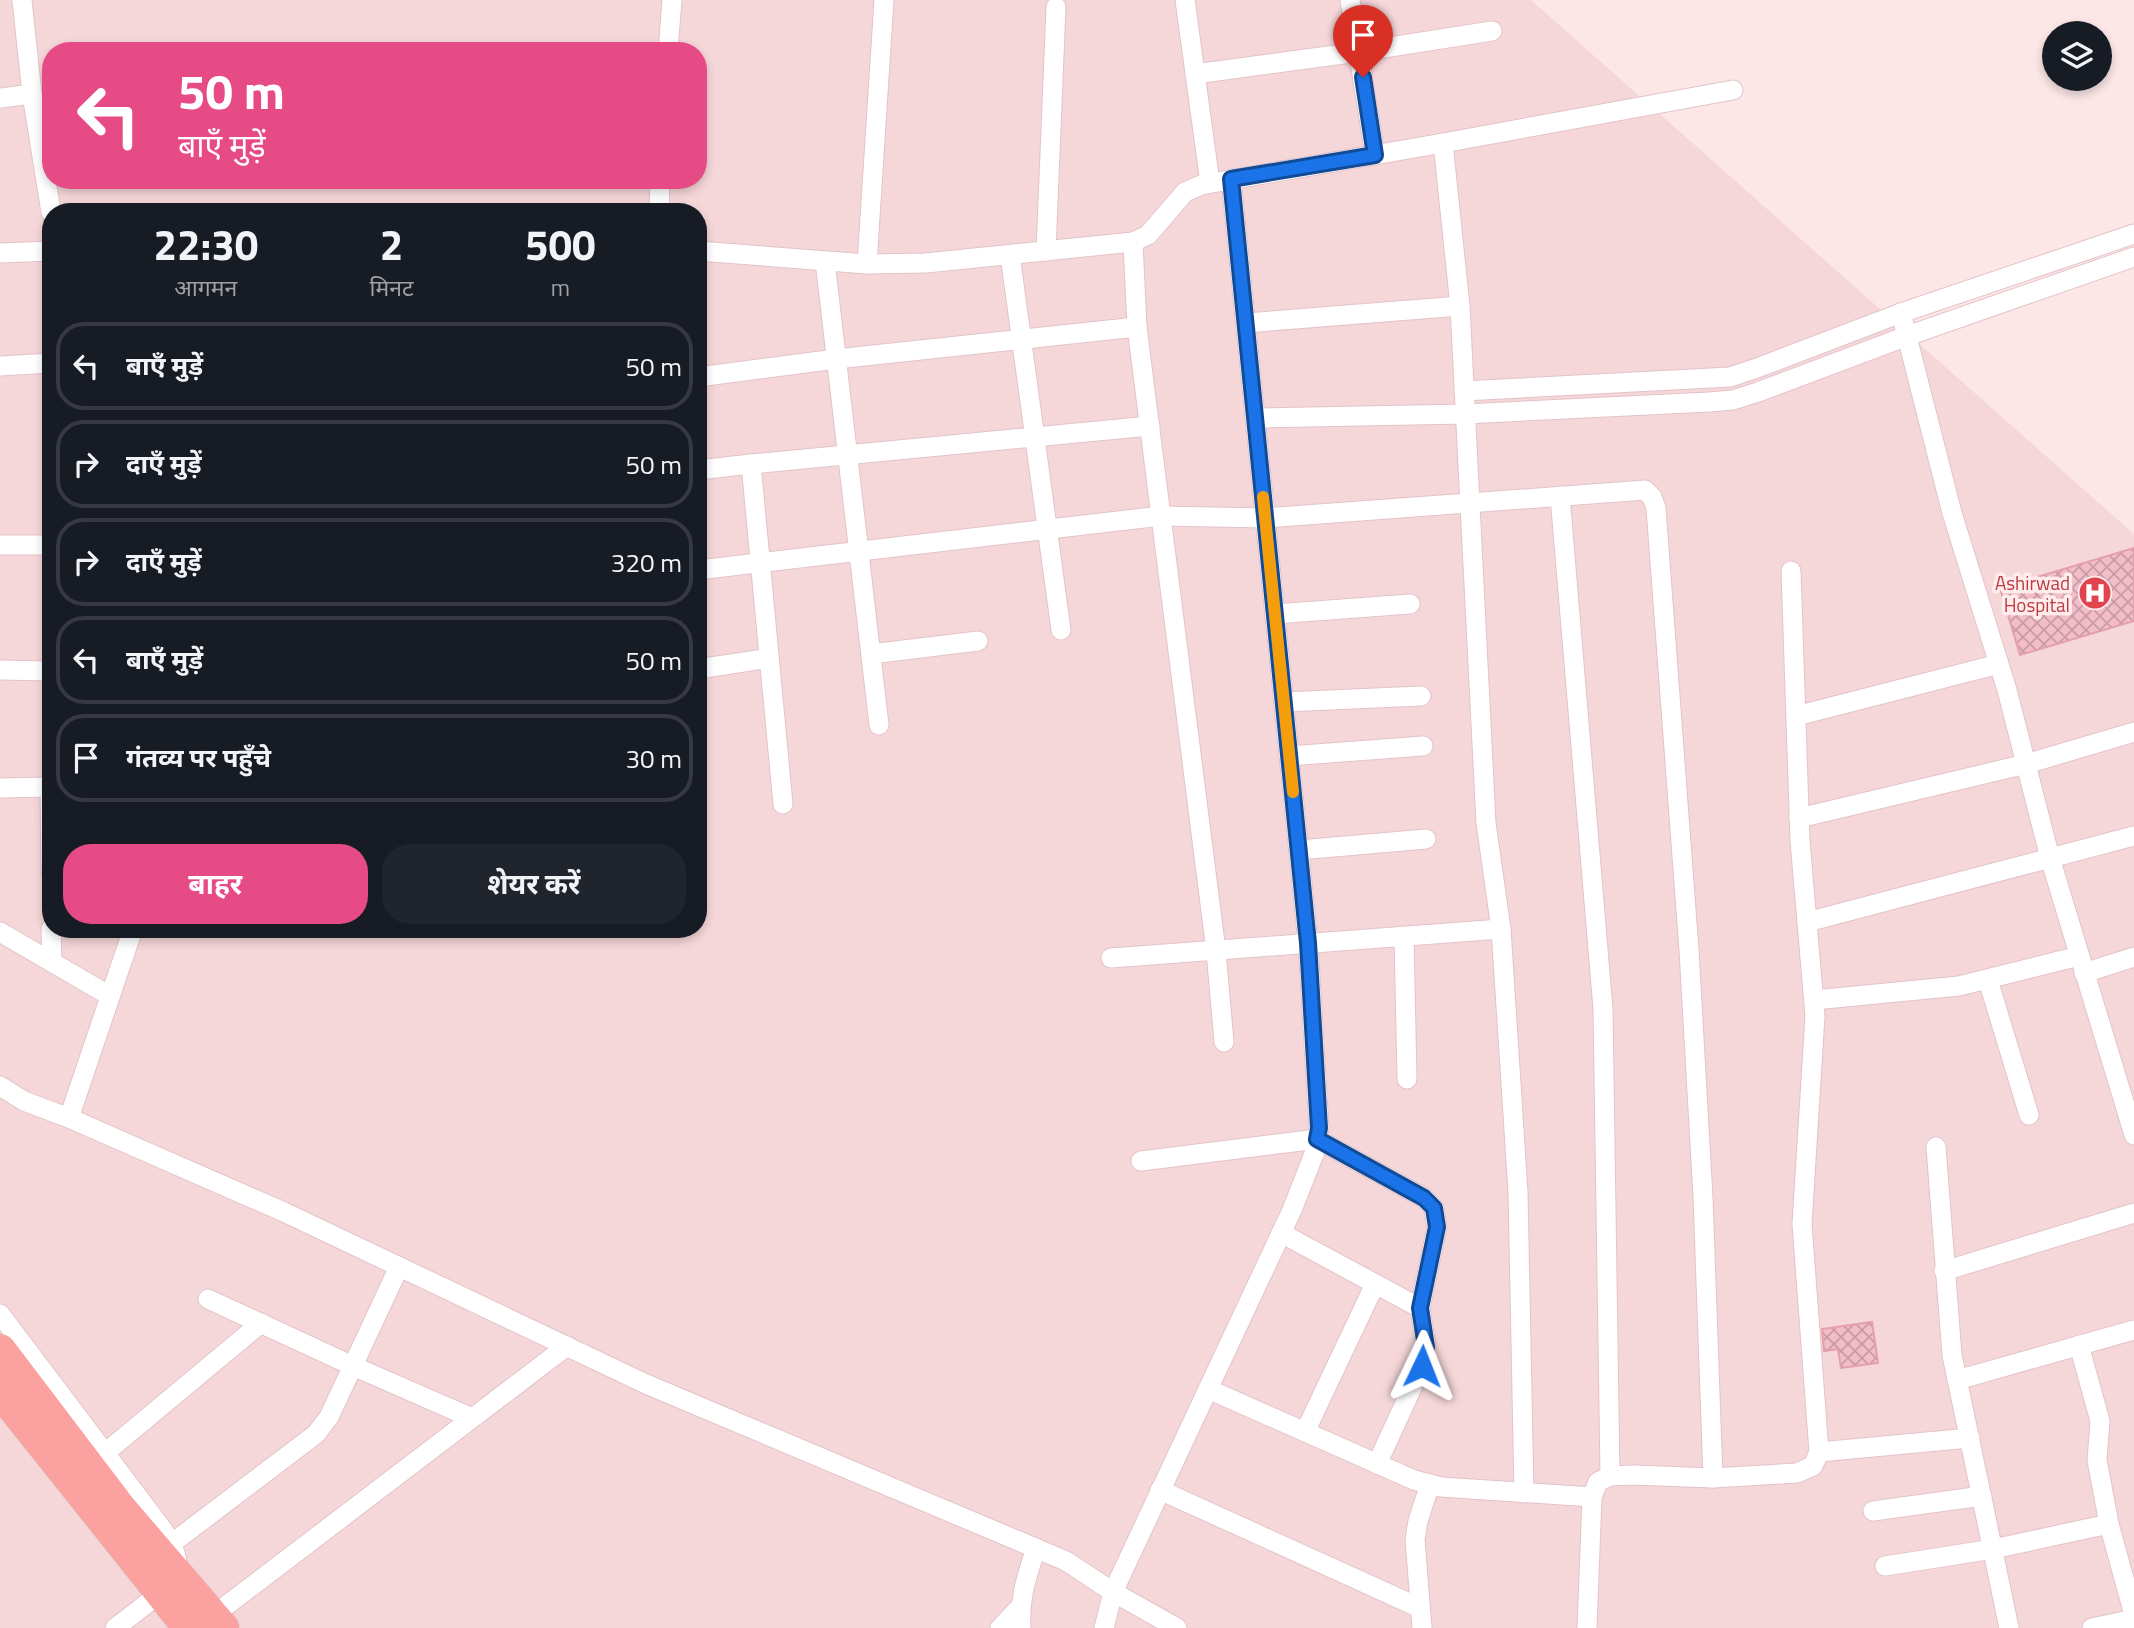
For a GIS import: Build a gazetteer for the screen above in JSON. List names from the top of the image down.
{
  "places": {
    "hospital": ["Ashirwad Hospital"]
  },
  "page": {
    "turn": ["50 m", "बाएँ मुड़ें"],
    "eta": [
      "22:30",
      "आगमन",
      "2",
      "मिनट",
      "500",
      "m"
    ],
    "list": [
      {
        "name": "बाएँ मुड़ें",
        "value": "50 m"
      },
      {
        "name": "दाएँ मुड़ें",
        "value": "50 m"
      },
      {
        "name": "दाएँ मुड़ें",
        "value": "320 m"
      },
      {
        "name": "बाएँ मुड़ें",
        "value": "50 m"
      },
      {
        "name": "गंतव्य पर पहुँचे",
        "value": "30 m"
      }
    ],
    "buttons": ["बाहर", "शेयर करें"]
  }
}
